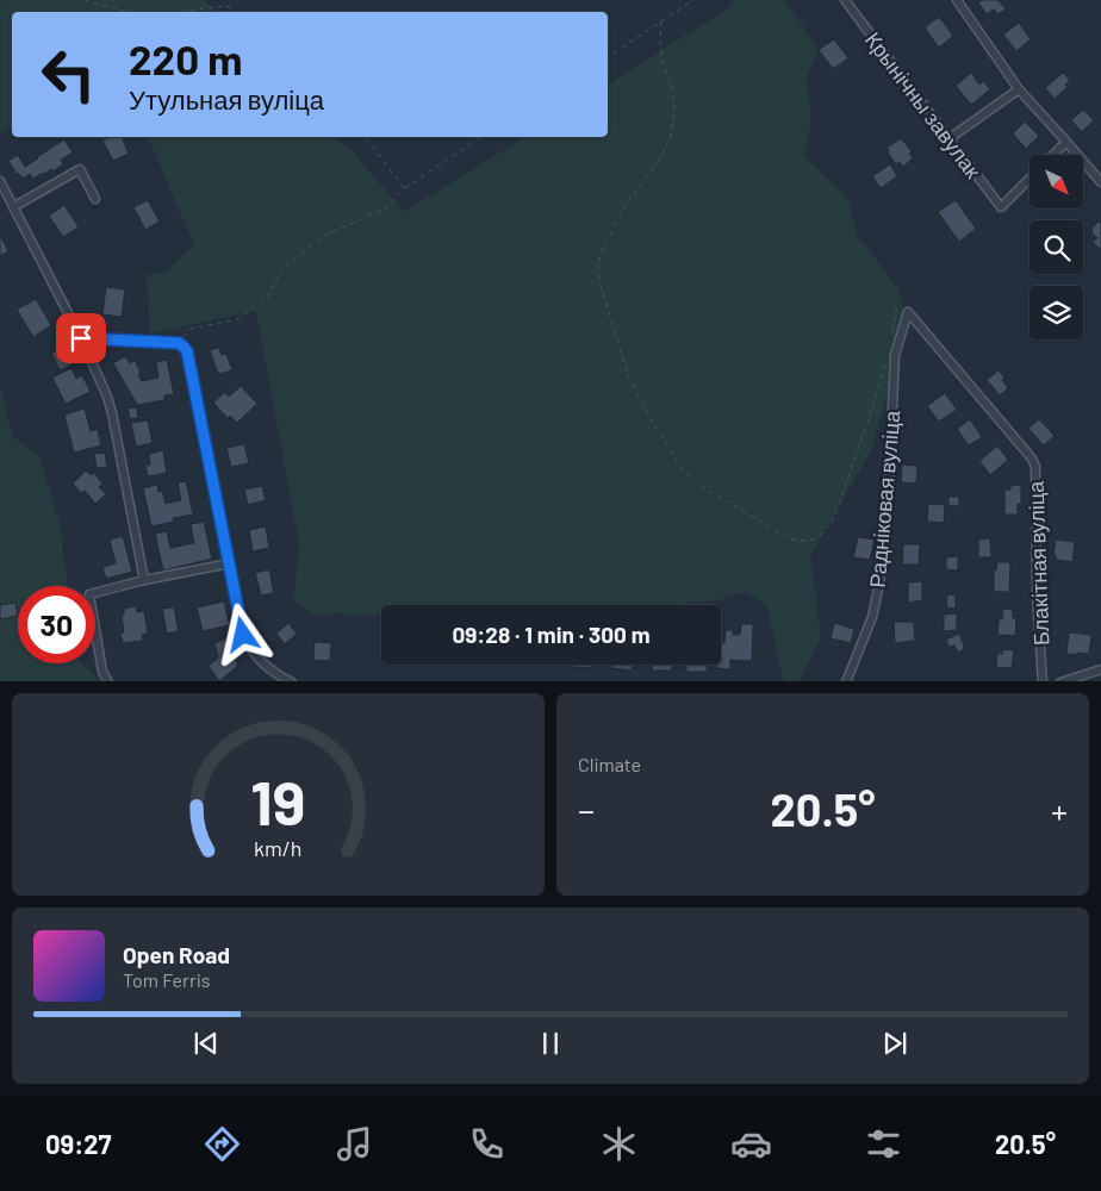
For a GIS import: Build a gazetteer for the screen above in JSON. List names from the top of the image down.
{
  "streets": {
    "street": ["Крынічны завулак", "Радніковая вуліца", "Блакітная вуліца"]
  },
  "crossings": [
    ["Радніковая вуліца", "Блакітная вуліца"]
  ],
  "north": "bottom right",
  "page": {
    "turn": ["220 m", "Утульная вуліца"],
    "limit": "30",
    "trip": "09:28 · 1 min · 300 m",
    "tile": "Climate",
    "heat": ["−", "20.5°", "+"],
    "song": ["Open Road", "Tom Ferris"],
    "tabs": ["09:27", "20.5°"],
    "gauge": ["19", "km/h"]
  }
}
